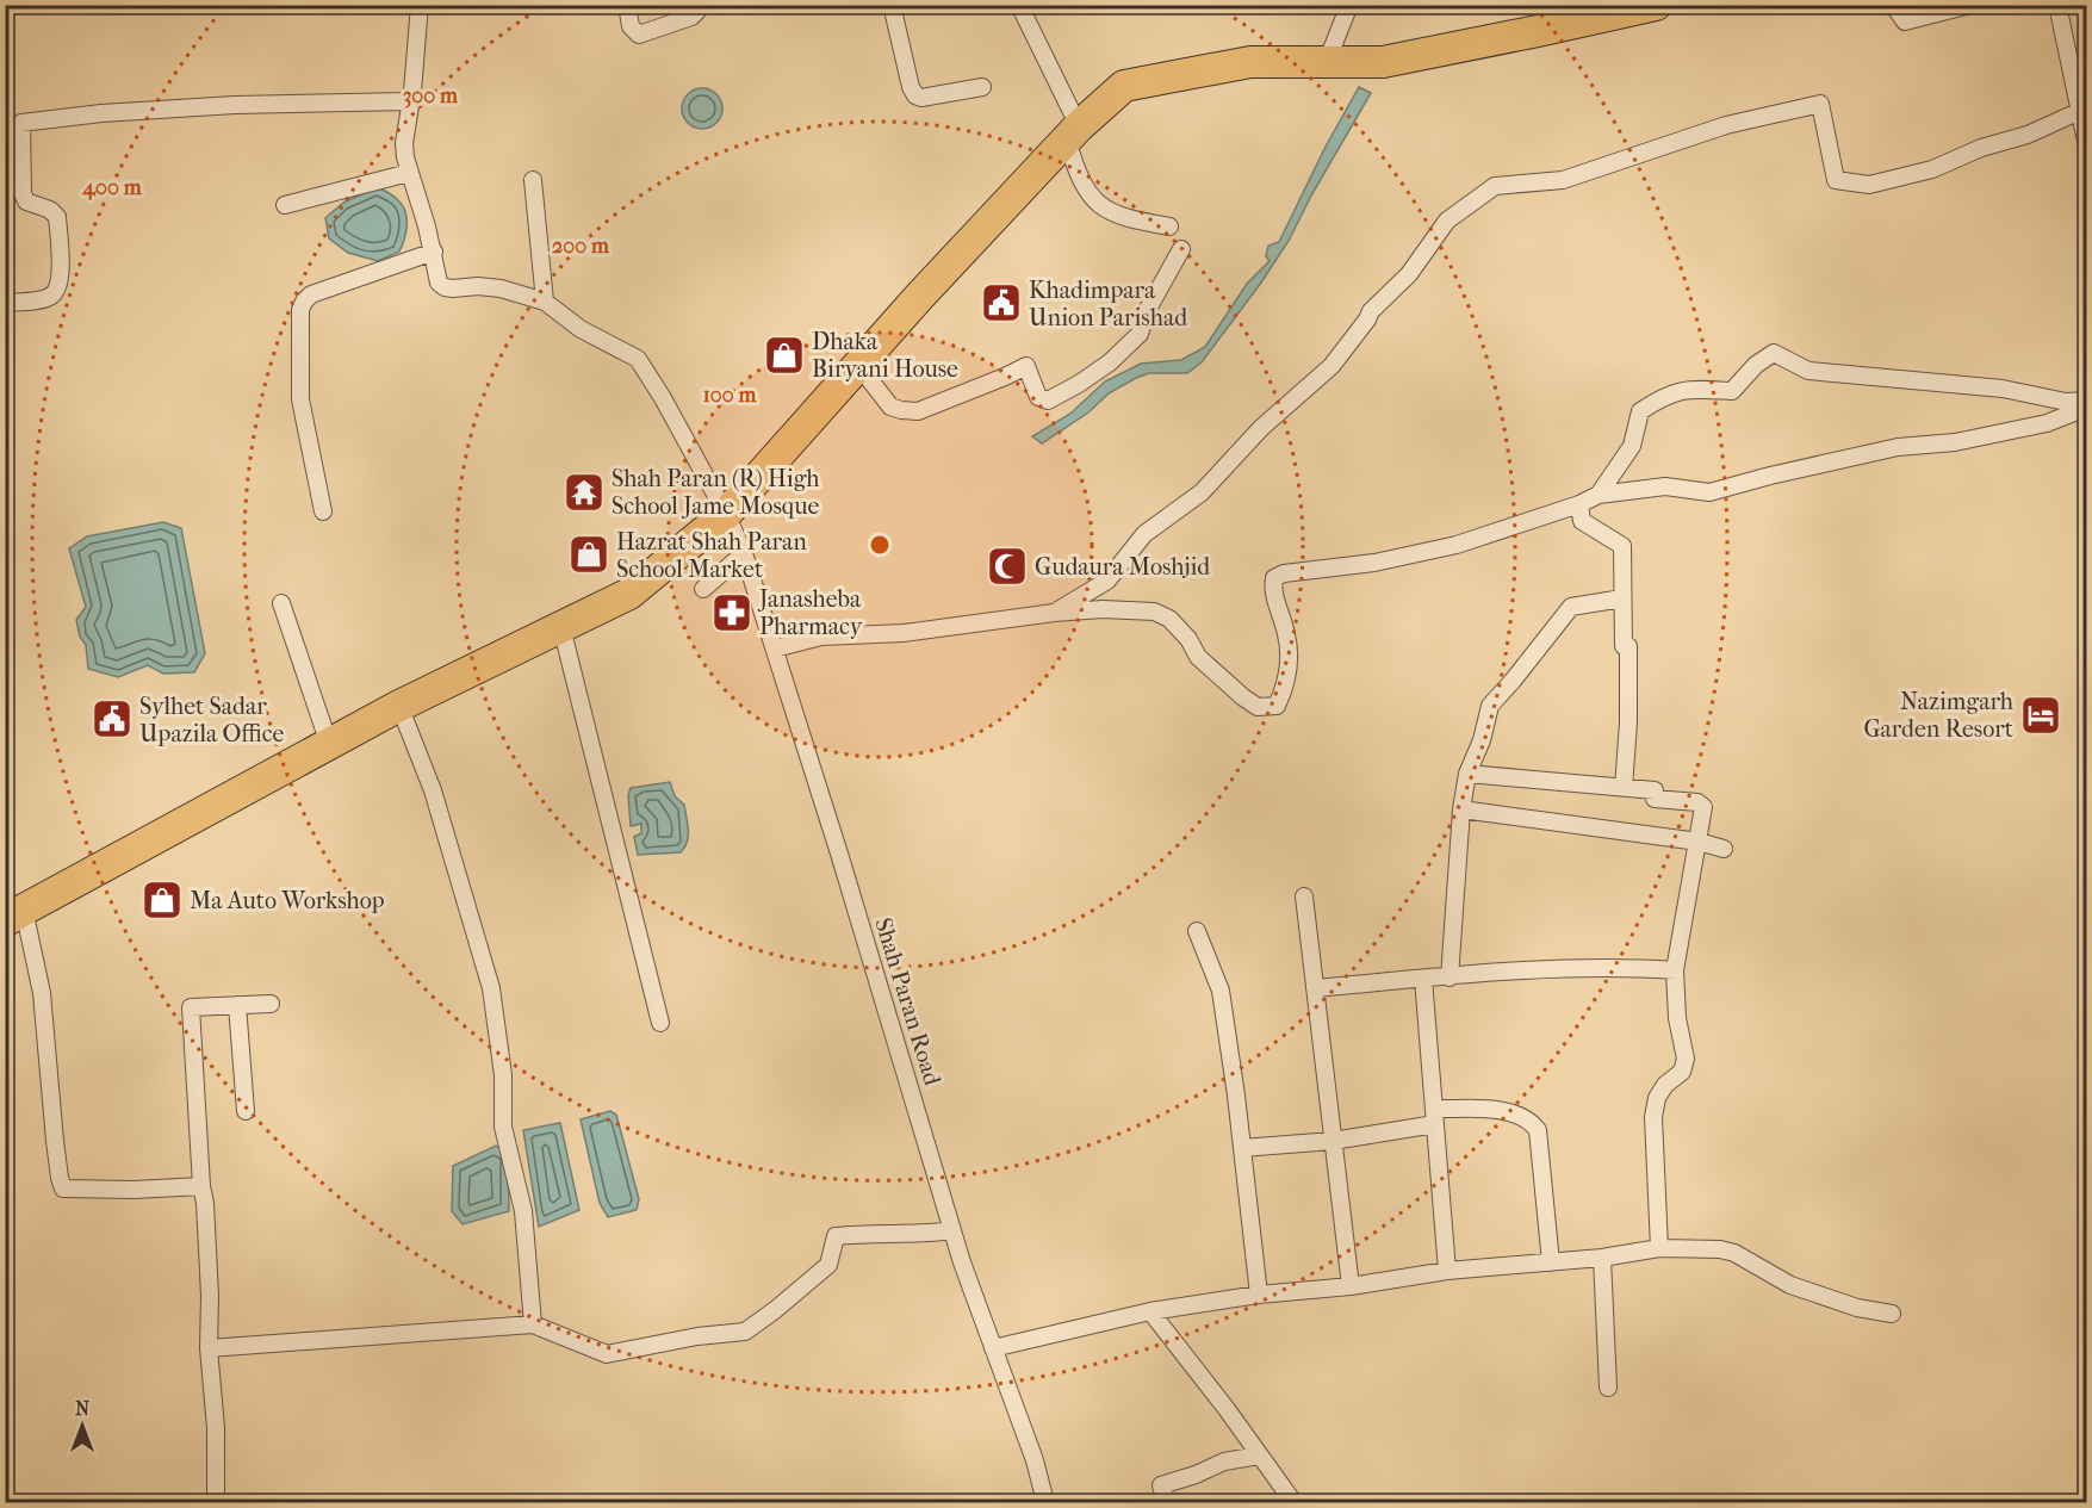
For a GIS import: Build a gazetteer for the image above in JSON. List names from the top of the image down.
{
  "streets": {
    "street": ["Shah Paran Road"]
  },
  "places": {
    "public building": ["Khadimpara Union Parishad", "Sylhet Sadar Upazila Office"],
    "shop": ["Dhaka Biryani House", "Hazrat Shah Paran School Market", "Ma Auto Workshop"],
    "temple": ["Shah Paran (R) High School Jame Mosque"],
    "mosque": ["Gudaura Moshjid"],
    "pharmacy": ["Janasheba Pharmacy"],
    "hotel": ["Nazimgarh Garden Resort"]
  },
  "north": "top",
  "rings": [
    "300 m",
    "400 m",
    "200 m",
    "100 m"
  ]
}
